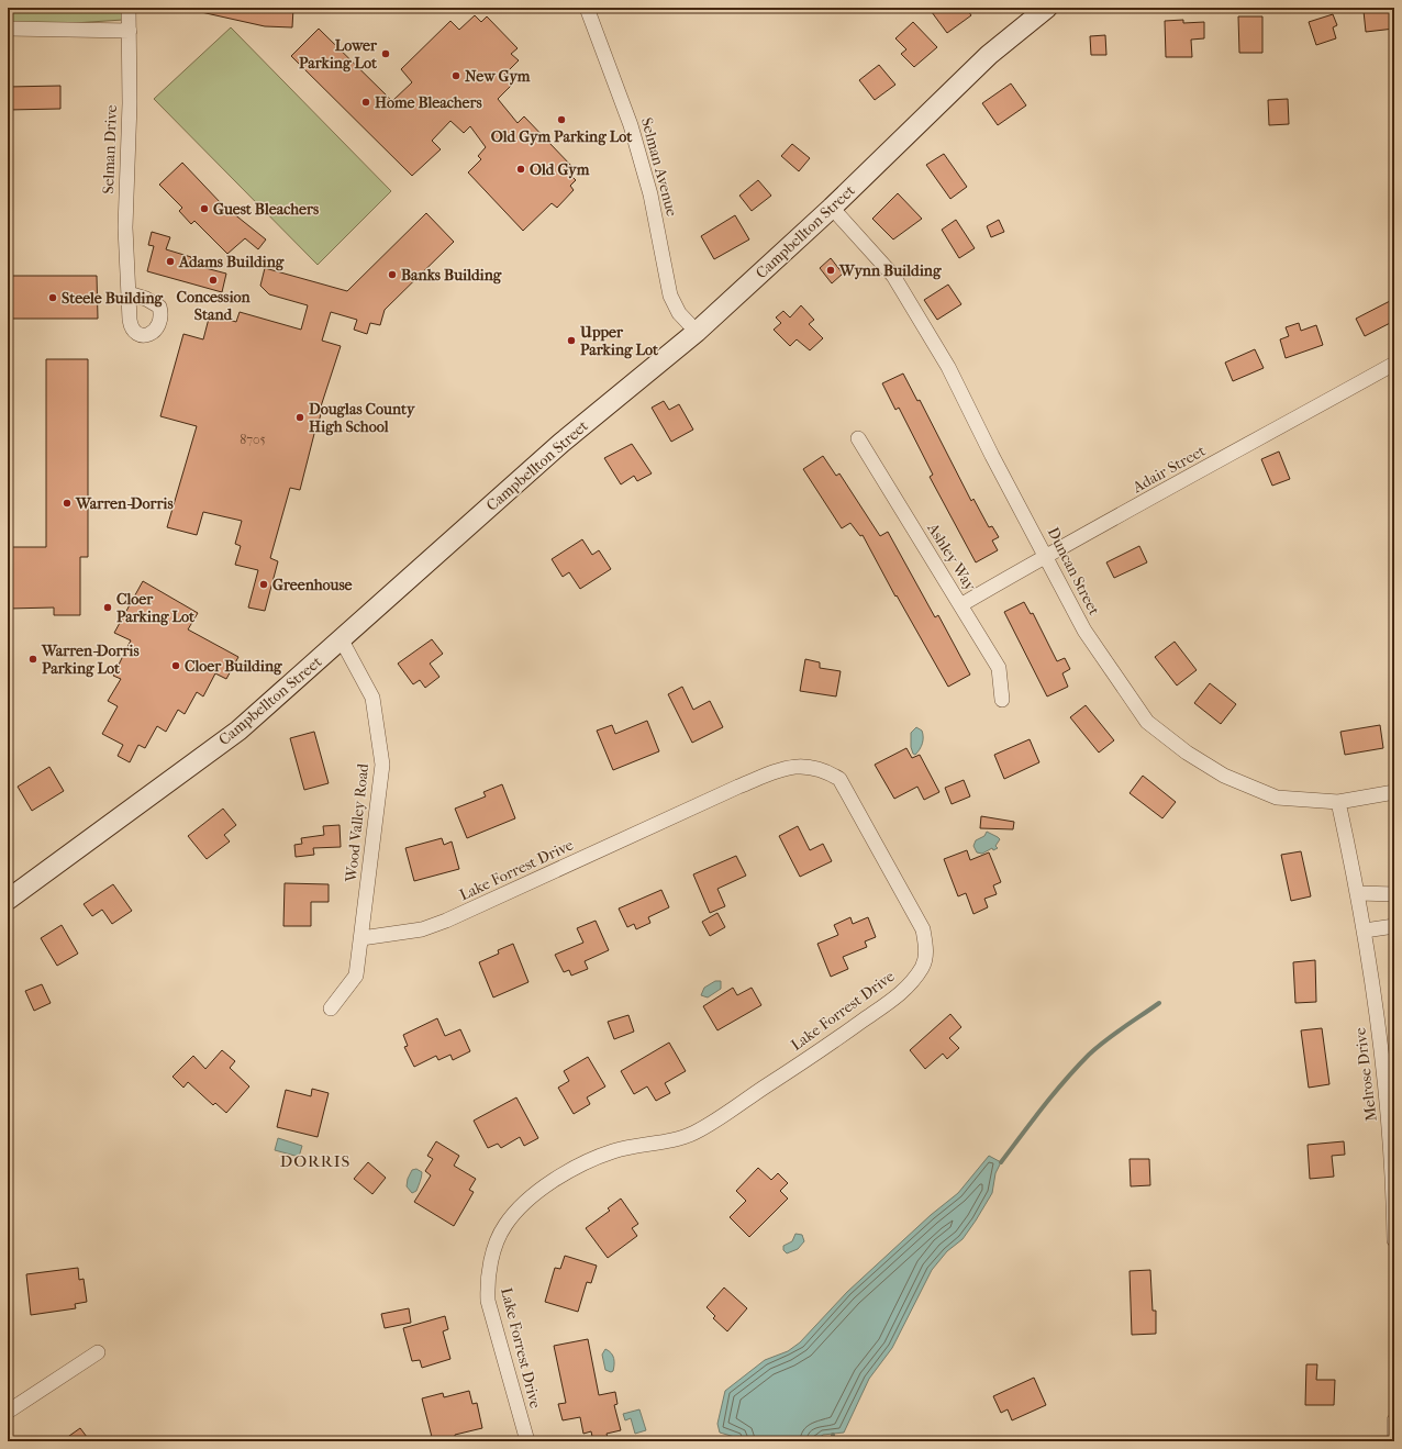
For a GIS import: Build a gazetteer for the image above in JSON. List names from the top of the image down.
{
  "streets": {
    "main road": ["Campbellton Street"],
    "street": [
      "Selman Drive",
      "Selman Avenue",
      "Adair Street",
      "Ashley Way",
      "Duncan Street",
      "Wood Valley Road",
      "Lake Forrest Drive",
      "Melrose Drive"
    ]
  },
  "crossings": [
    ["Selman Avenue", "Campbellton Street"],
    ["Campbellton Street", "Duncan Street"],
    ["Campbellton Street", "Wood Valley Road"],
    ["Adair Street", "Ashley Way"],
    ["Adair Street", "Duncan Street"],
    ["Duncan Street", "Melrose Drive"],
    ["Wood Valley Road", "Lake Forrest Drive"]
  ],
  "districts": ["DORRIS"],
  "places": [
    "Lower Parking Lot",
    "New Gym",
    "Home Bleachers",
    "Old Gym Parking Lot",
    "Old Gym",
    "Guest Bleachers",
    "Adams Building",
    "Wynn Building",
    "Banks Building",
    "Concession Stand",
    "Steele Building",
    "Upper Parking Lot",
    "Douglas County High School",
    "Warren-Dorris",
    "Greenhouse",
    "Cloer Parking Lot",
    "Warren-Dorris Parking Lot",
    "Cloer Building"
  ],
  "house_numbers": ["8705"]
}
